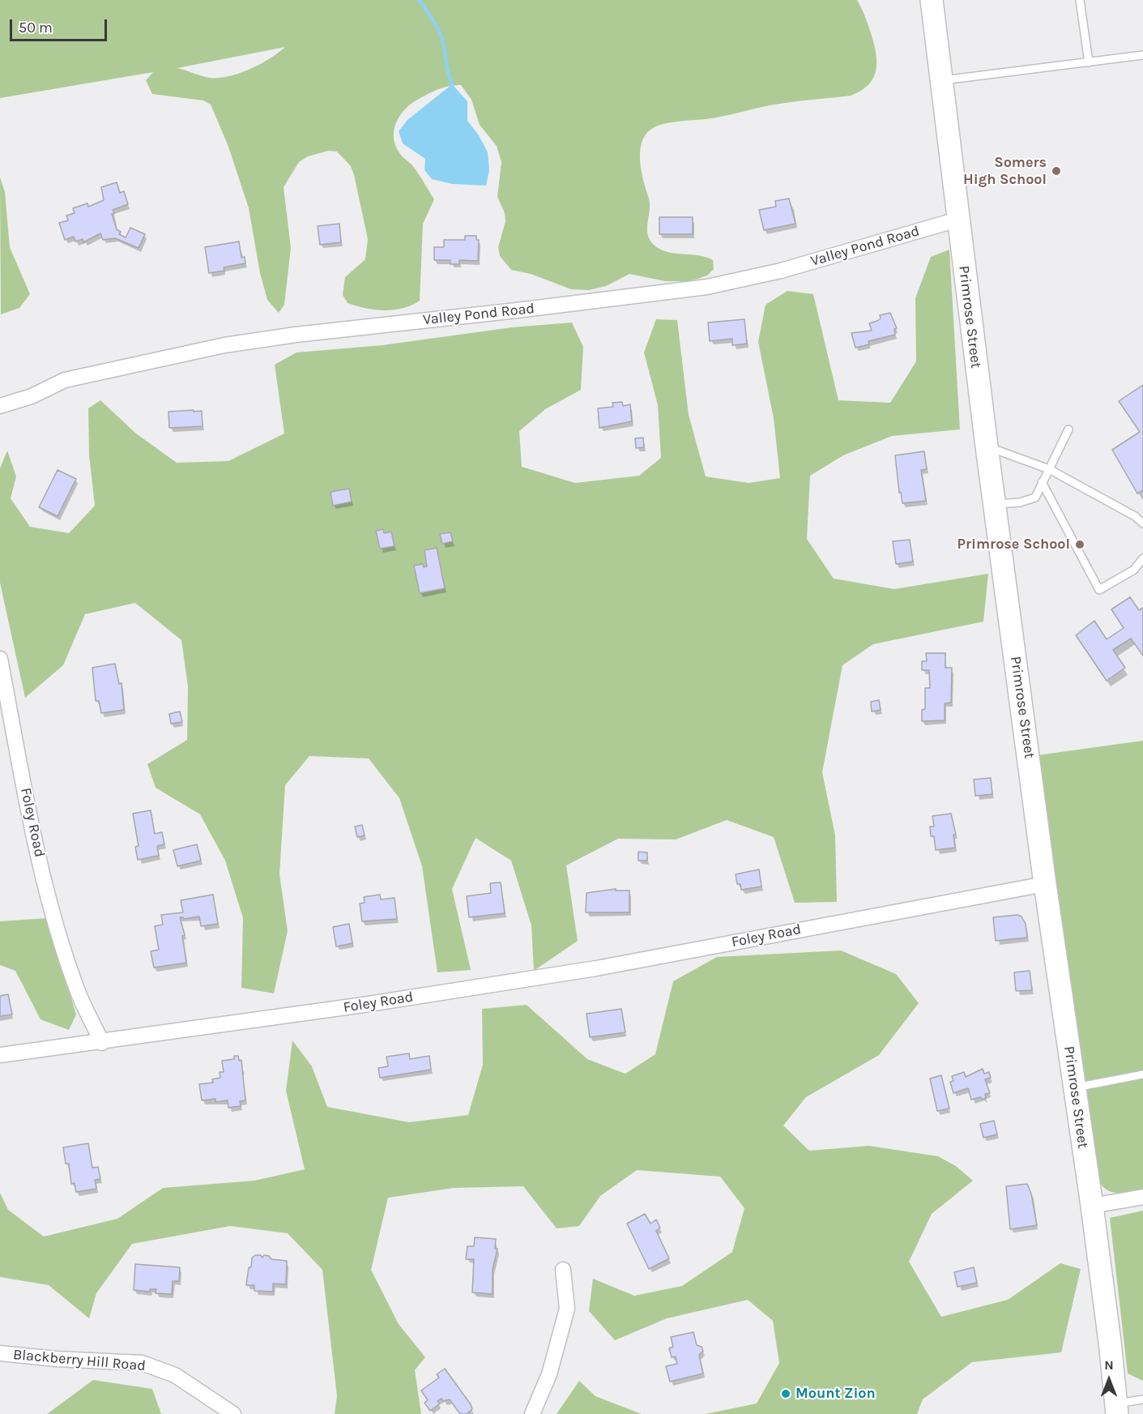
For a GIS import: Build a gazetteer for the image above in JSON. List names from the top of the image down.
{
  "streets": {
    "main road": ["Primrose Street"],
    "street": ["Valley Pond Road", "Foley Road", "Blackberry Hill Road"]
  },
  "crossings": [
    ["Valley Pond Road", "Primrose Street"],
    ["Primrose Street", "Foley Road"]
  ],
  "places": ["Somers High School", "Primrose School", "Mount Zion"],
  "scale_bar": "50 m",
  "north": "top"
}
